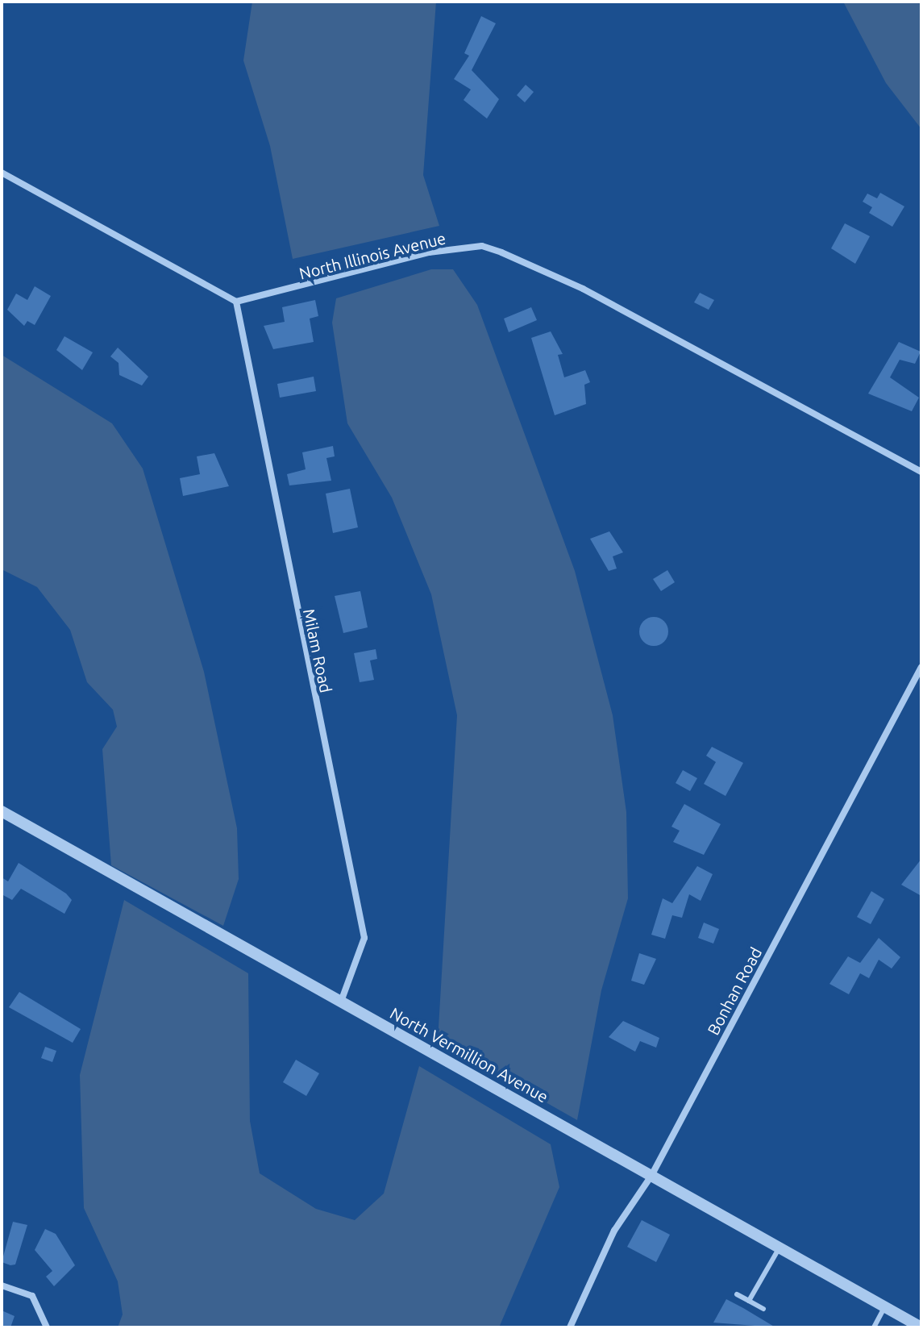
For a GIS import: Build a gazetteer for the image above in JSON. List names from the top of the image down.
{
  "streets": {
    "street": [
      "North Illinois Avenue",
      "Milam Road",
      "Bonhan Road",
      "North Vermillion Avenue"
    ]
  },
  "crossings": [
    ["North Illinois Avenue", "Milam Road"],
    ["Milam Road", "North Vermillion Avenue"],
    ["Bonhan Road", "North Vermillion Avenue"]
  ]
}
